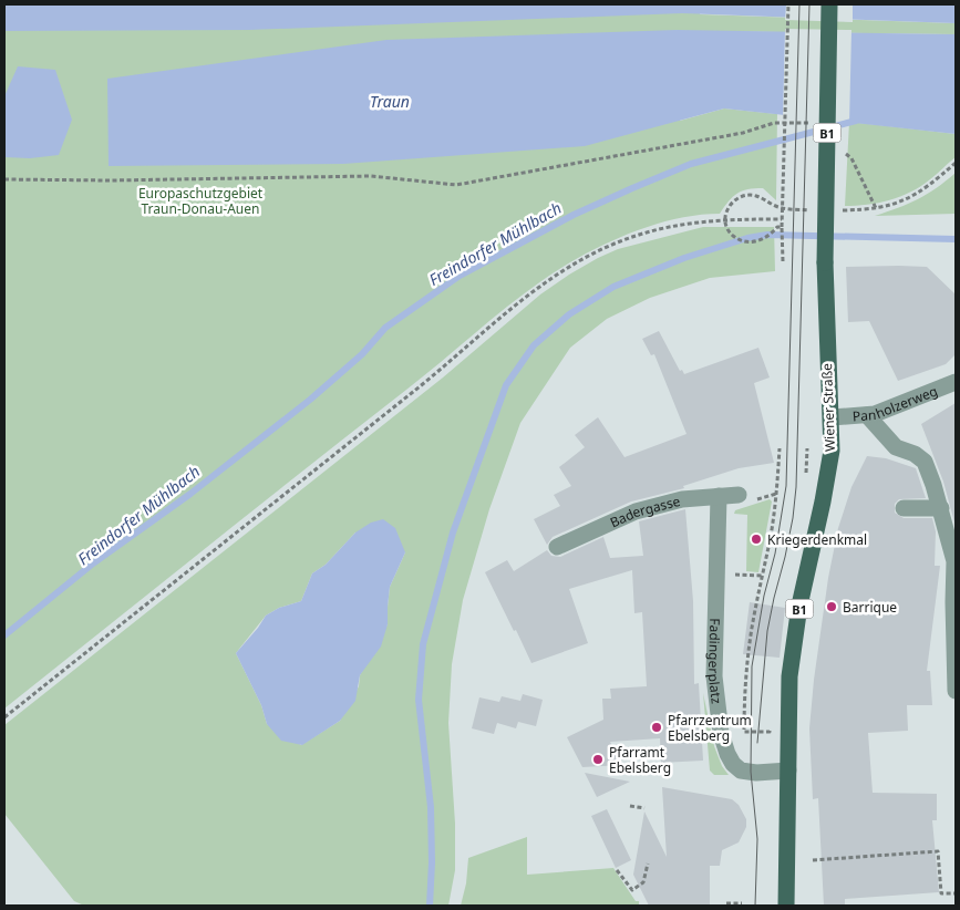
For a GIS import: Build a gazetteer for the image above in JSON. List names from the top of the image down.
{
  "streets": {
    "main road": ["B1", "Wiener Straße"],
    "street": ["Panholzerweg", "Badergasse", "Fadingerplatz"]
  },
  "crossings": [
    ["Panholzerweg", "Wiener Straße"],
    ["Wiener Straße", "Fadingerplatz"],
    ["Badergasse", "Fadingerplatz"]
  ],
  "water": ["Traun", "Freindorfer Mühlbach"],
  "parks": ["Europaschutzgebiet Traun-Donau-Auen"],
  "places": [
    "Kriegerdenkmal",
    "Barrique",
    "Pfarrzentrum Ebelsberg",
    "Pfarramt Ebelsberg"
  ]
}
